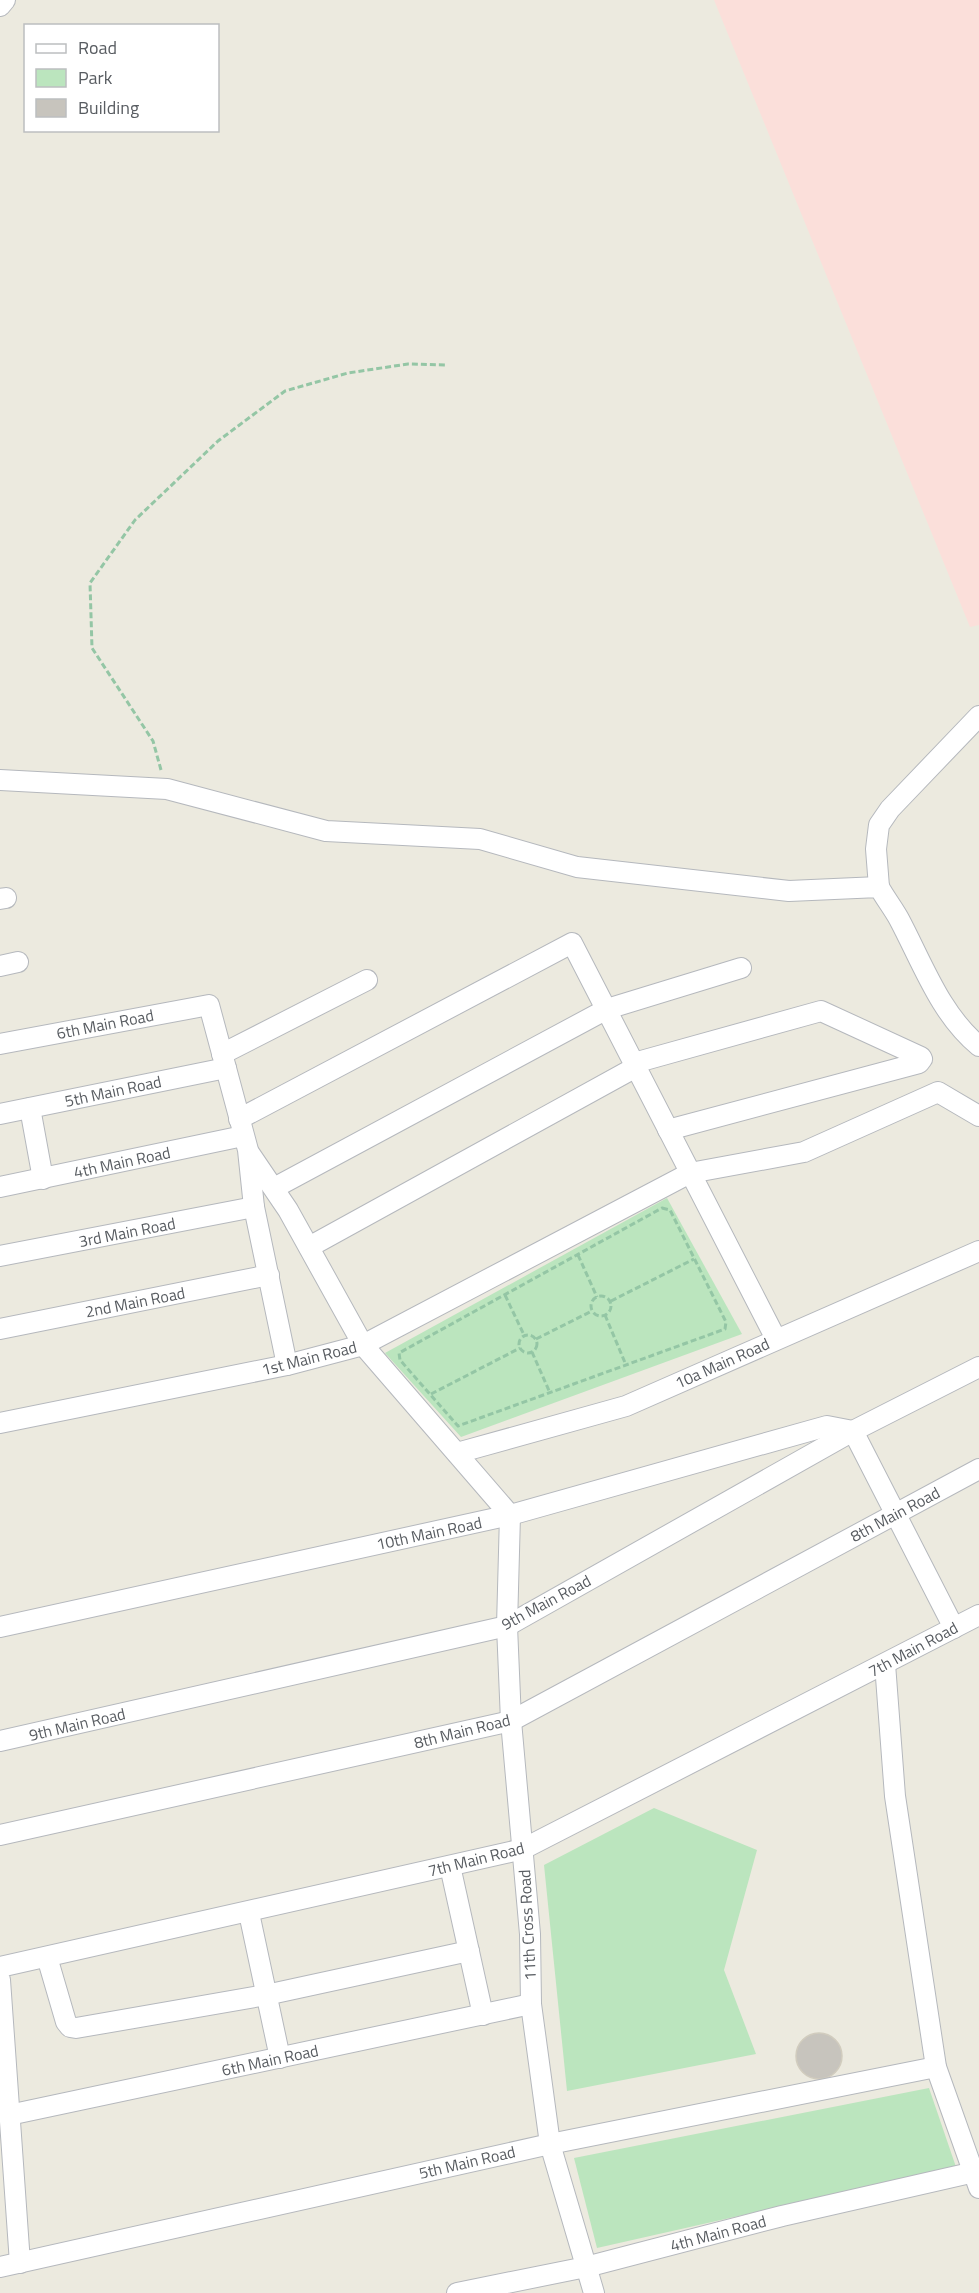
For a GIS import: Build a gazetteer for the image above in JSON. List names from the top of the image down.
{
  "streets": {
    "street": [
      "6th Main Road",
      "5th Main Road",
      "4th Main Road",
      "3rd Main Road",
      "2nd Main Road",
      "1st Main Road",
      "10a Main Road",
      "8th Main Road",
      "10th Main Road",
      "9th Main Road",
      "7th Main Road",
      "11th Cross Road"
    ]
  },
  "crossings": [
    ["6th Main Road", "5th Main Road"],
    ["6th Main Road", "11th Cross Road"],
    ["5th Main Road", "11th Cross Road"],
    ["4th Main Road", "11th Cross Road"],
    ["8th Main Road", "11th Cross Road"],
    ["10th Main Road", "9th Main Road"],
    ["10th Main Road", "11th Cross Road"],
    ["9th Main Road", "11th Cross Road"],
    ["7th Main Road", "11th Cross Road"]
  ],
  "legend": ["Road", "Park", "Building"]
}
